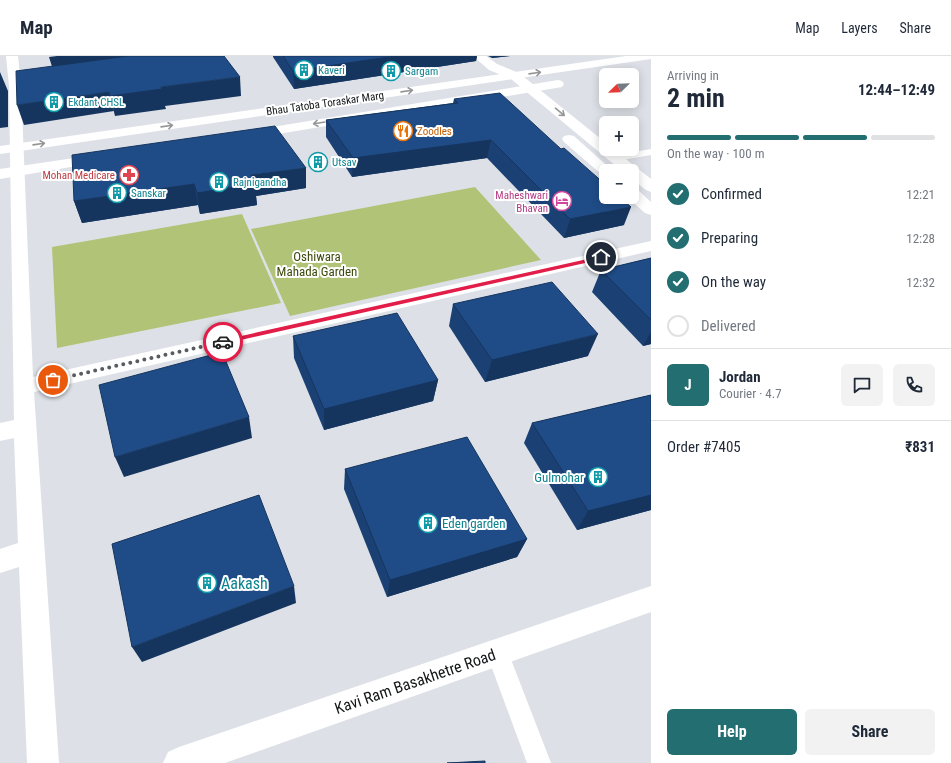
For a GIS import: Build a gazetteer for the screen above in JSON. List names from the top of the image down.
{
  "streets": {
    "street": ["Bhau Tatoba Toraskar Marg", "Kavi Ram Basakhetre Road"]
  },
  "parks": ["Oshiwara Mahada Garden"],
  "places": {
    "building": [
      "Kaveri",
      "Sargam",
      "Ekdant CHSL",
      "Utsav",
      "Rajnigandha",
      "Sanskar",
      "Gulmohar",
      "Eden garden",
      "Aakash"
    ],
    "restaurant": ["Zoodles"],
    "pharmacy": ["Mohan Medicare"],
    "hotel": ["Maheshwari Bhavan"]
  },
  "north": "bottom left",
  "page": {
    "header": "Map",
    "nav": ["Map", "Layers", "Share"],
    "heading": ["2 min", "Arriving in", "12:44–12:49"],
    "panel": [
      "Jordan",
      "Courier · 4.7",
      "Order #7405",
      "₹831"
    ],
    "map_buttons": ["+", "−"],
    "bar": "On the way · 100 m",
    "list": [
      ["Confirmed", "12:21"],
      ["Preparing", "12:28"],
      ["On the way", "12:32"],
      "Delivered"
    ],
    "round": "J",
    "buttons": ["Help", "Share"]
  }
}
